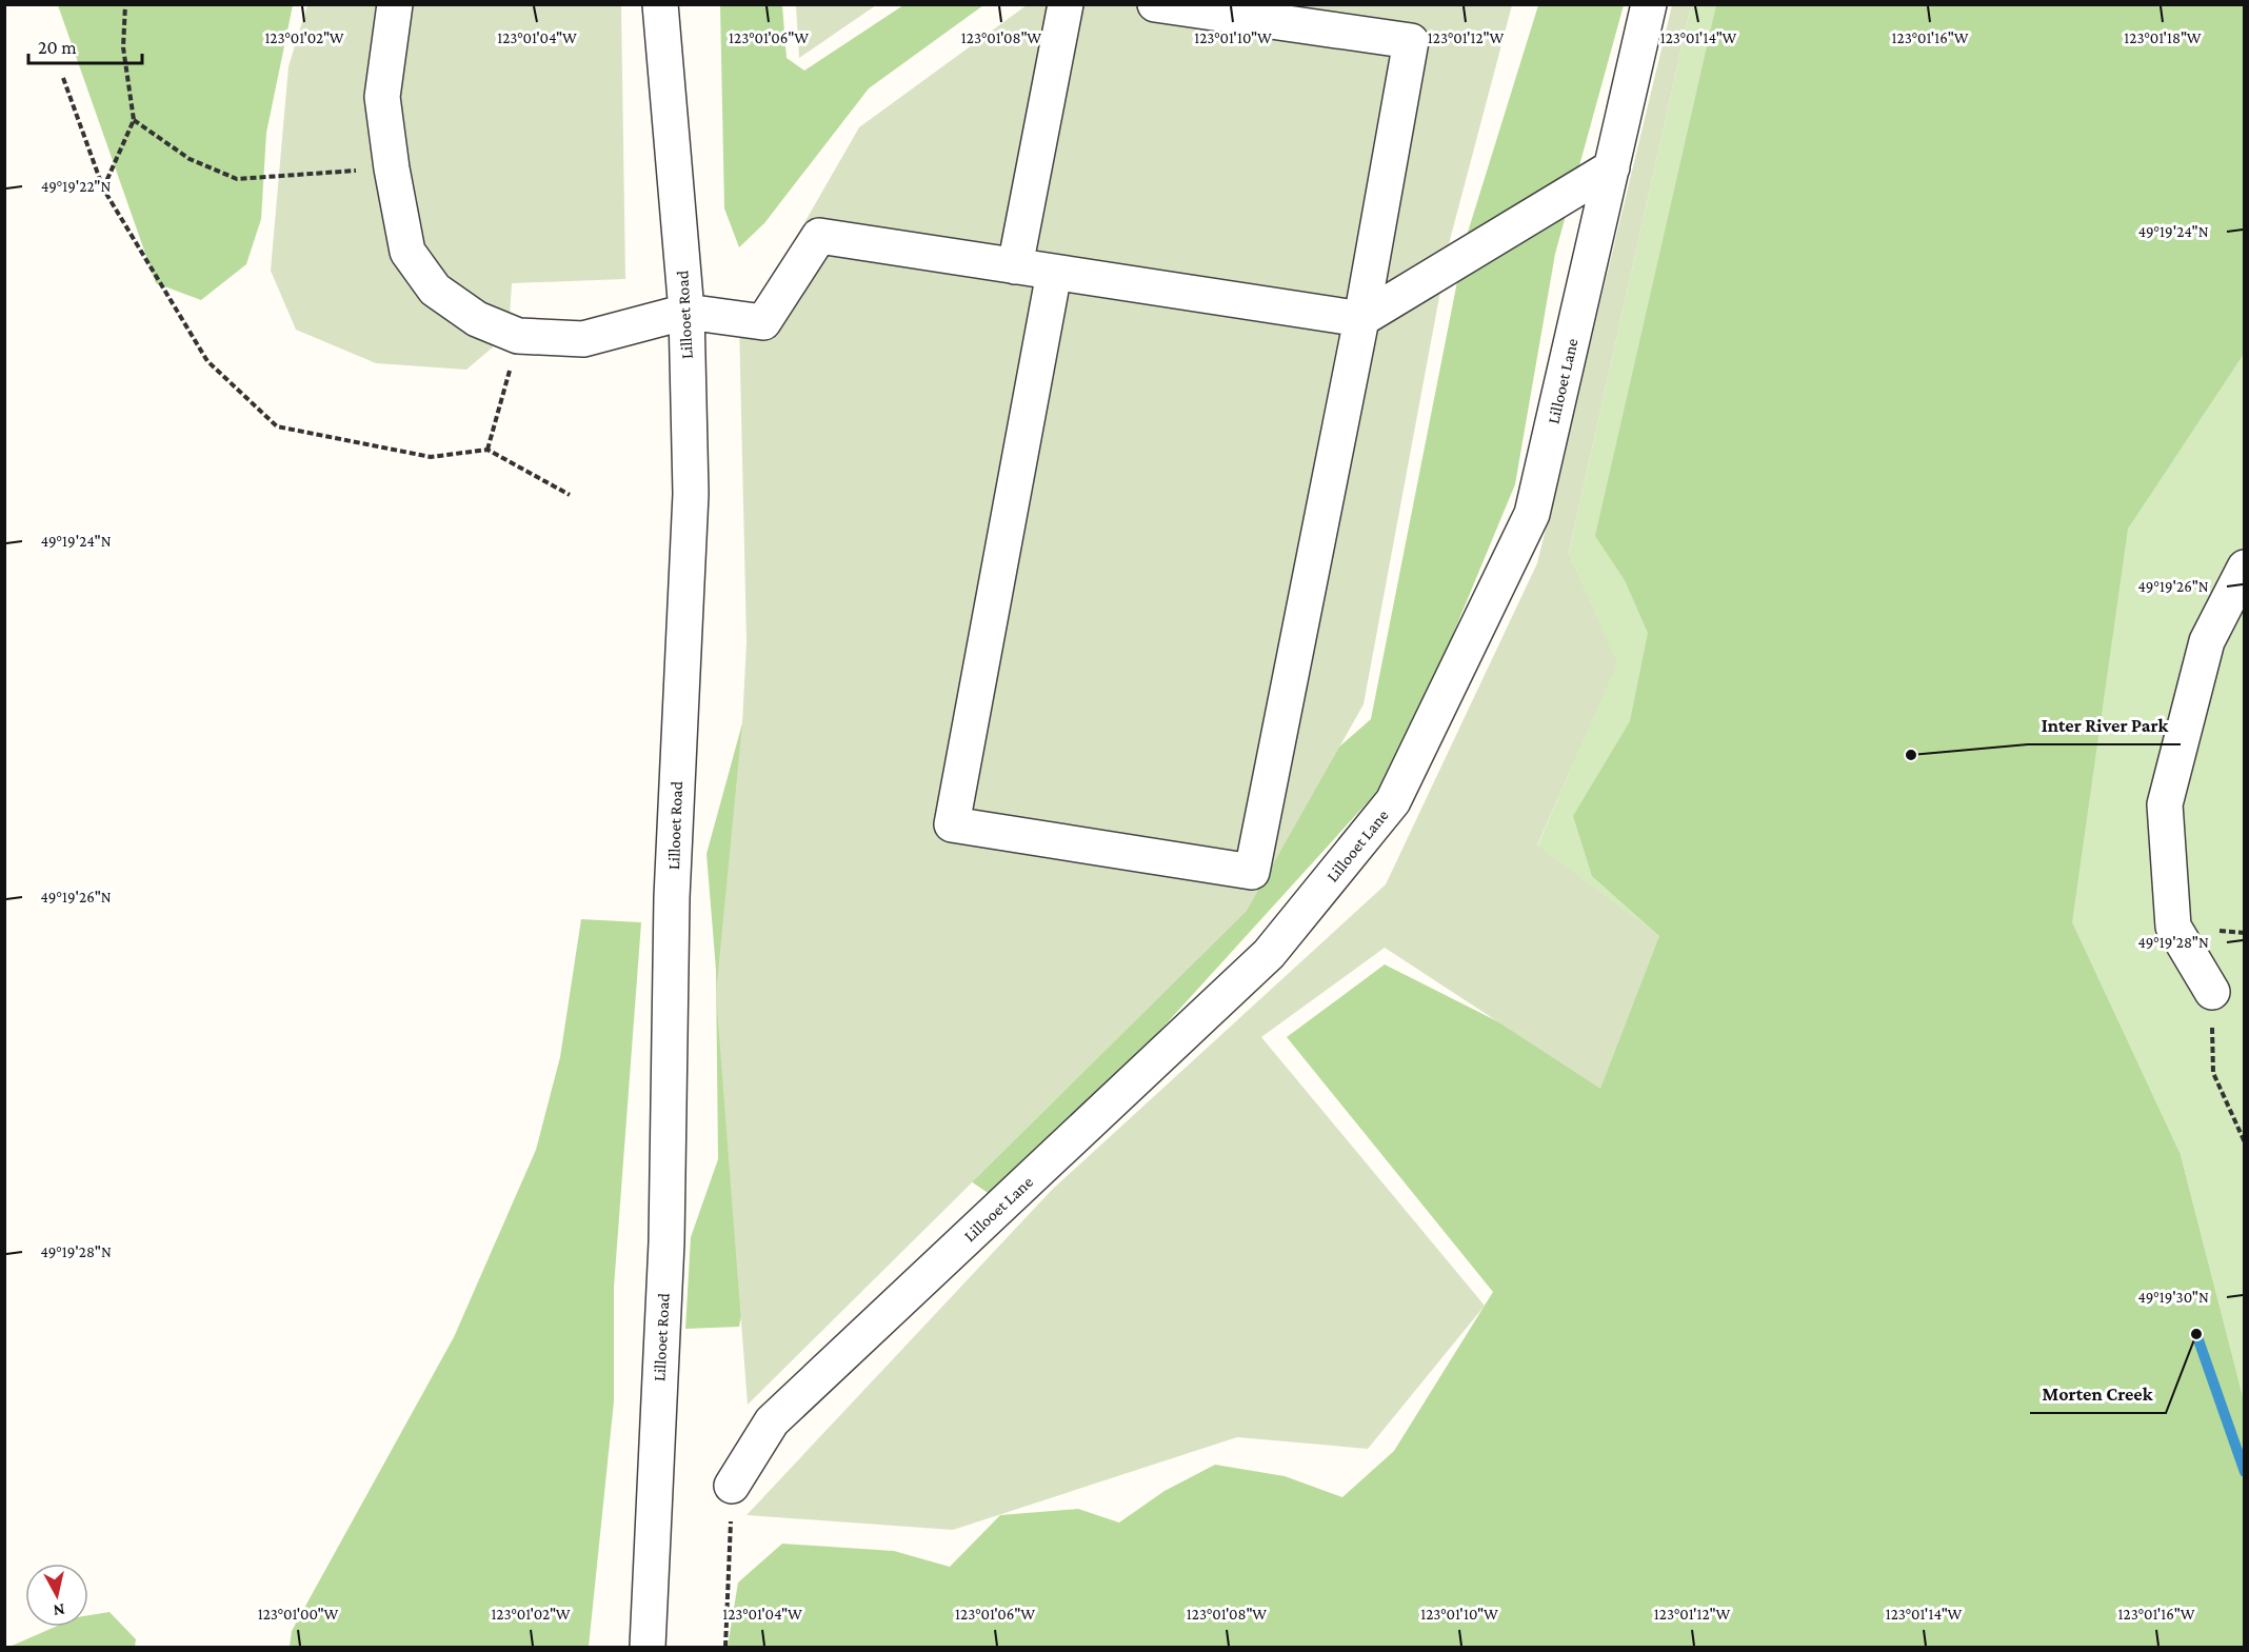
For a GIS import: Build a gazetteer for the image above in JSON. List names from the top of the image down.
{
  "streets": {
    "street": ["Lillooet Road", "Lillooet Lane"]
  },
  "places": ["Inter River Park", "Morten Creek"],
  "scale_bar": "20 m",
  "north": "bottom",
  "coordinates": [
    "123°01'02\"W",
    "123°01'04\"W",
    "123°01'06\"W",
    "123°01'08\"W",
    "123°01'10\"W",
    "123°01'12\"W",
    "123°01'14\"W",
    "123°01'16\"W",
    "123°01'18\"W",
    "49°19'22\"N",
    "49°19'24\"N",
    "49°19'26\"N",
    "49°19'28\"N",
    "49°19'30\"N",
    "123°01'00\"W"
  ]
}
